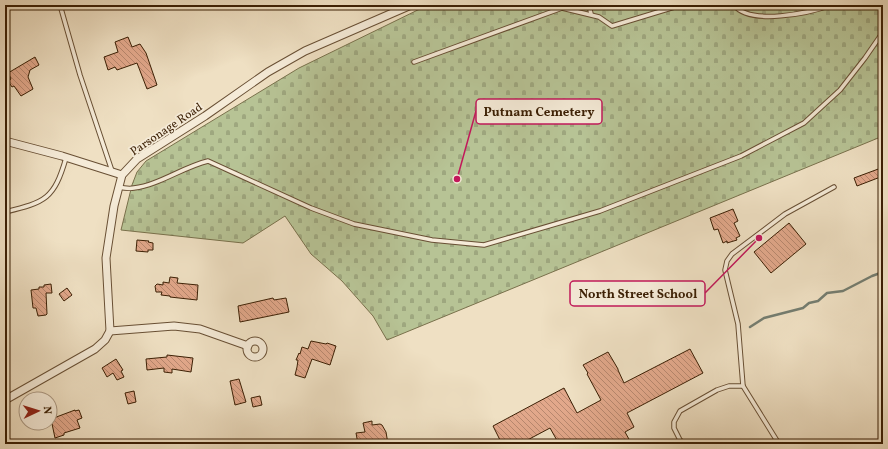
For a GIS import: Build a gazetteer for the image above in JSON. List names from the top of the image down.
{
  "streets": {
    "street": ["Parsonage Road"]
  },
  "places": ["Putnam Cemetery", "North Street School"],
  "north": "right"
}
